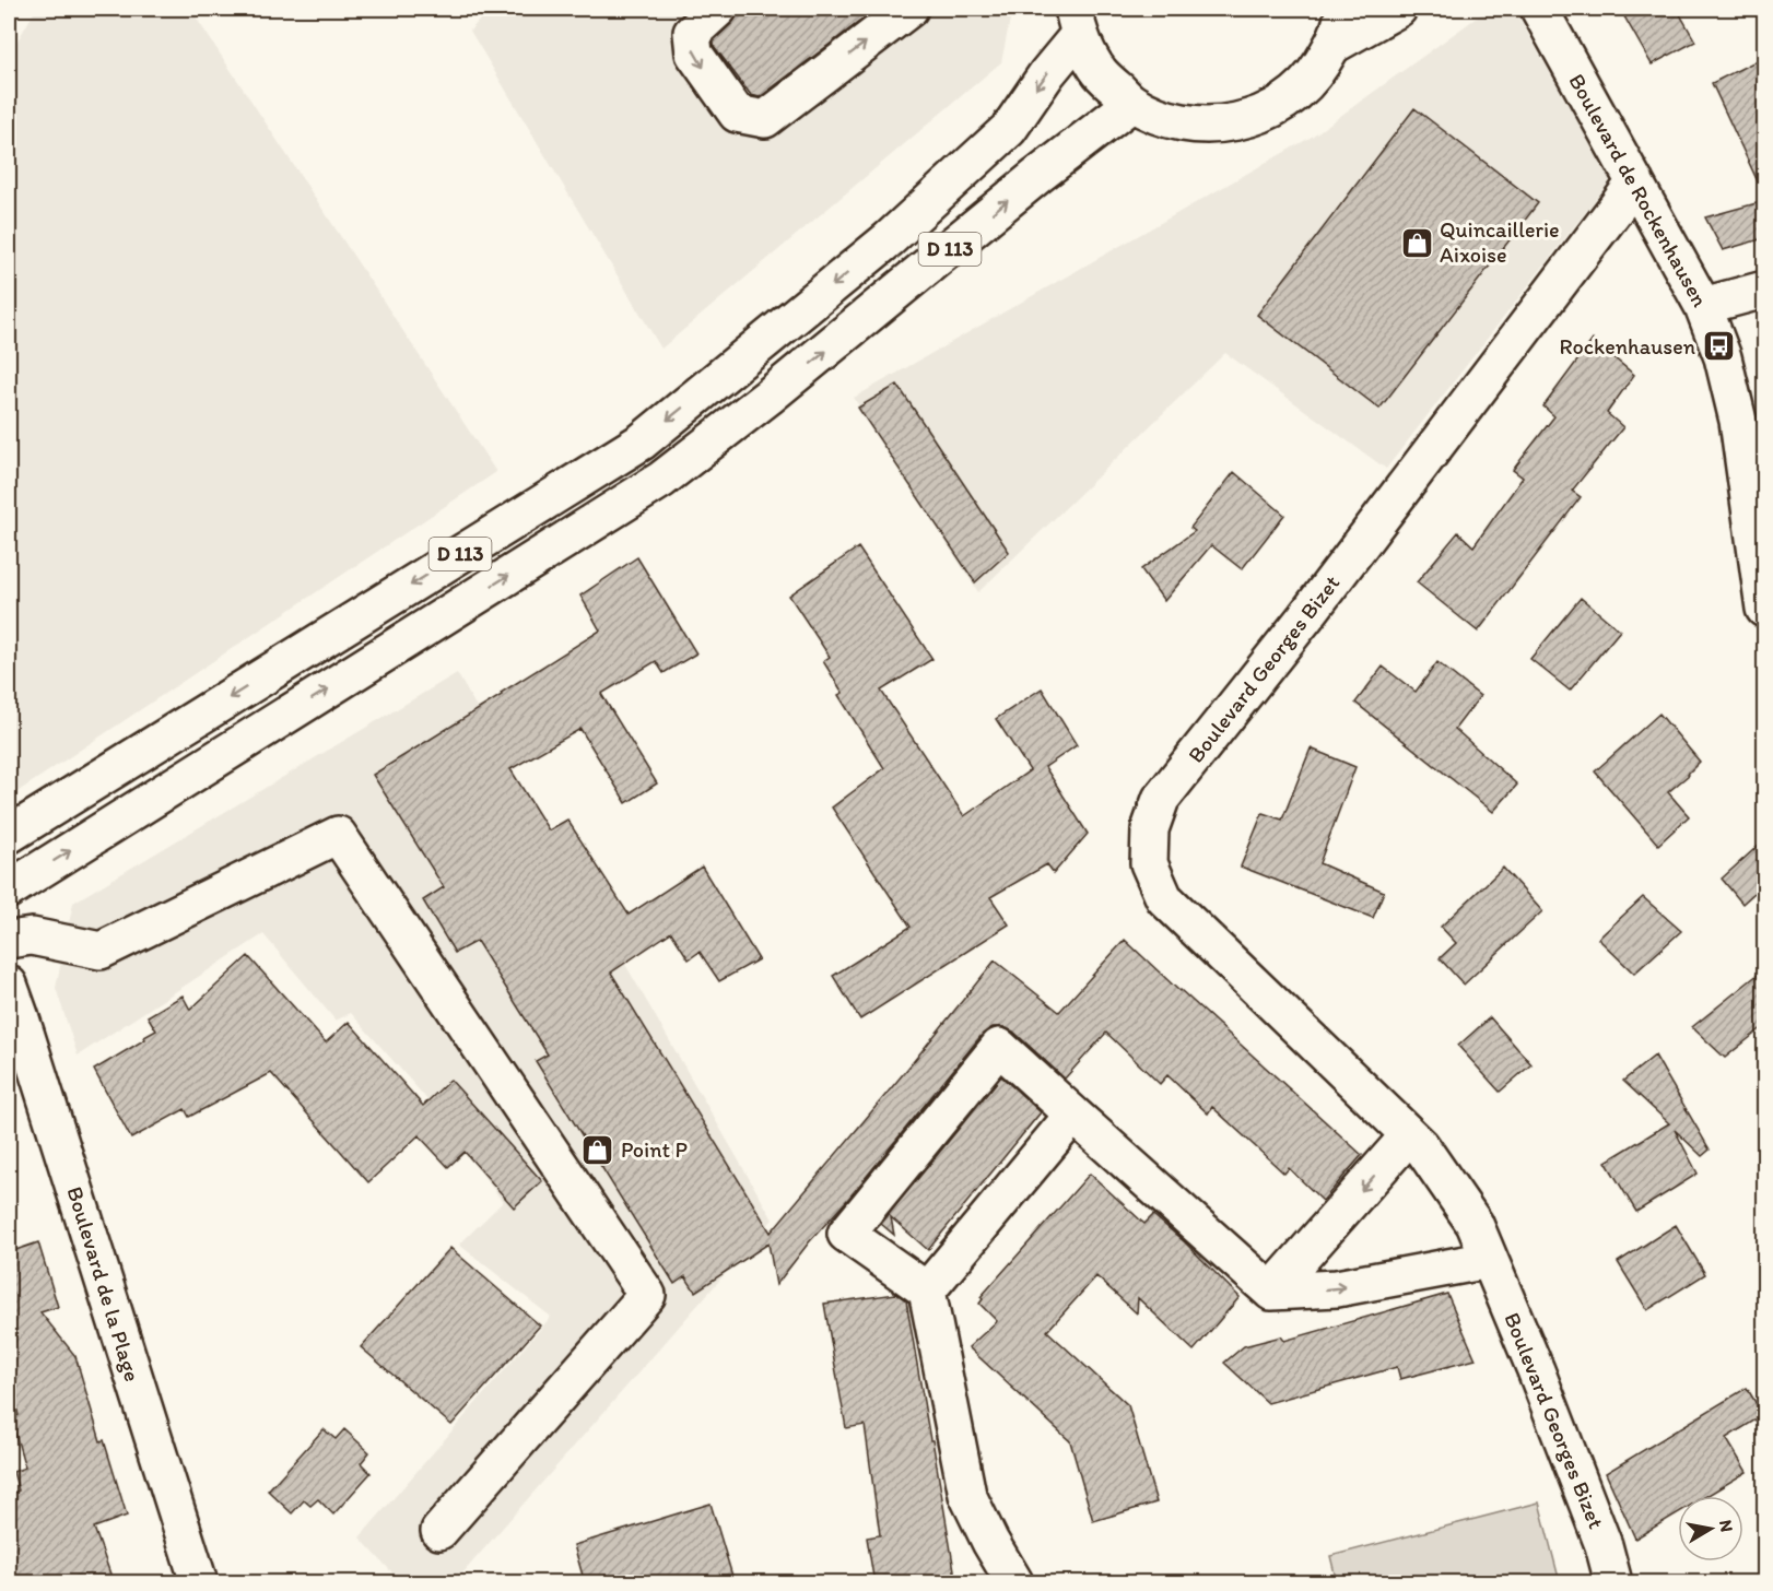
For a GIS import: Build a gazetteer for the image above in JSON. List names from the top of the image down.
{
  "streets": {
    "street": [
      "Boulevard de Rockenhausen",
      "D 113",
      "Boulevard Georges Bizet",
      "Boulevard de la Plage"
    ]
  },
  "crossings": [
    ["Boulevard de Rockenhausen", "Boulevard Georges Bizet"]
  ],
  "places": {
    "shop": ["Quincaillerie Aixoise", "Point P"],
    "bus stop": ["Rockenhausen"]
  },
  "north": "right"
}
